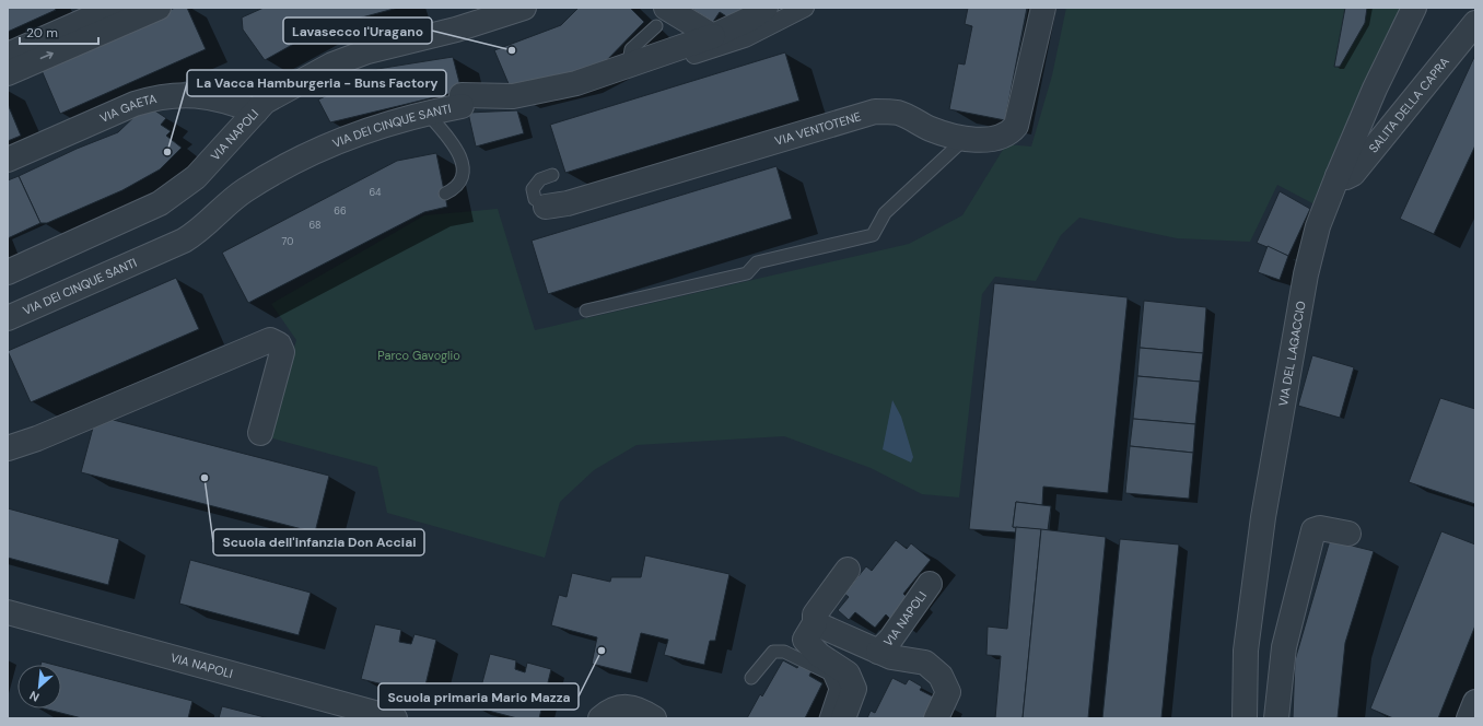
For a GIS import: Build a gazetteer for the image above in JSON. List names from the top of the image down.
{
  "streets": {
    "street": [
      "SALITA DELLA CAPRA",
      "VIA GAETA",
      "VIA DEI CINQUE SANTI",
      "VIA VENTOTENE",
      "VIA NAPOLI",
      "VIA DEL LAGACCIO"
    ]
  },
  "crossings": [
    ["SALITA DELLA CAPRA", "VIA DEL LAGACCIO"],
    ["VIA GAETA", "VIA NAPOLI"]
  ],
  "parks": ["Parco Gavoglio"],
  "places": [
    "Lavasecco l'Uragano",
    "La Vacca Hamburgeria - Buns Factory",
    "Scuola dell'infanzia Don Acciai",
    "Scuola primaria Mario Mazza"
  ],
  "house_numbers": [
    "64",
    "66",
    "68",
    "70"
  ],
  "scale_bar": "20 m",
  "north": "bottom left"
}
